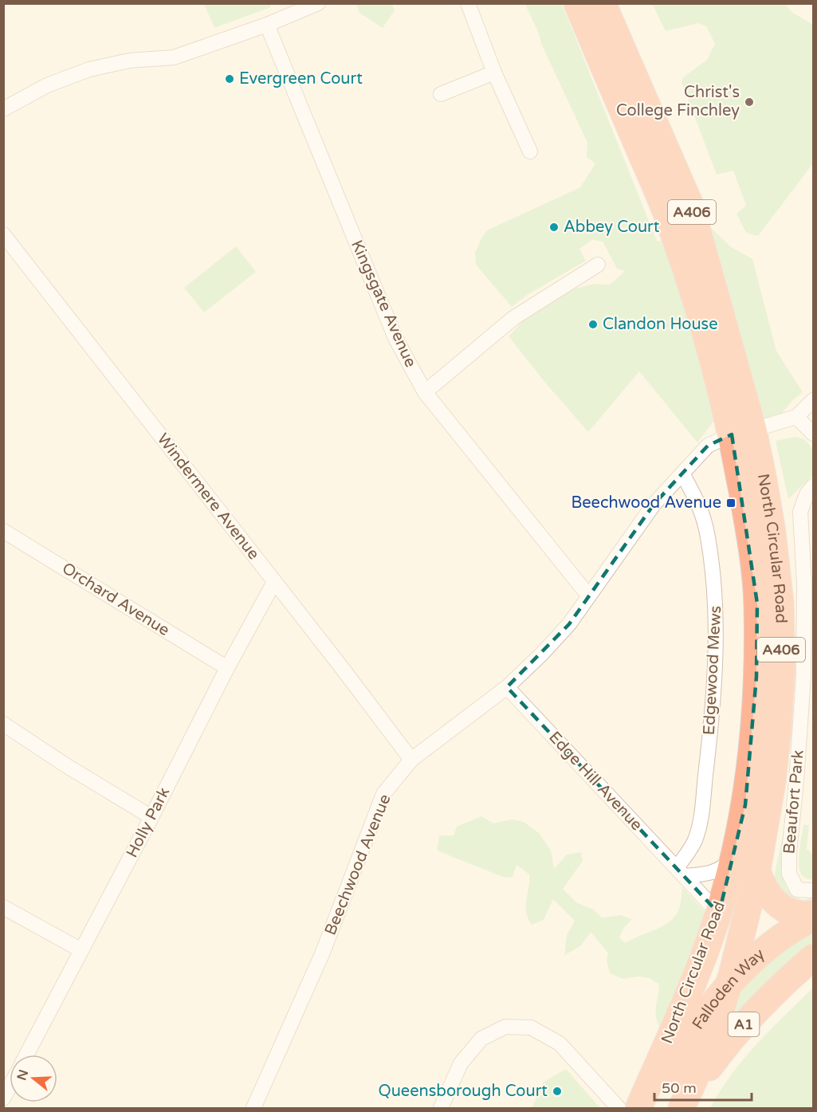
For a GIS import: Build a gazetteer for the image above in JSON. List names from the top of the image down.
{
  "streets": {
    "highway": [
      "A406",
      "North Circular Road",
      "Falloden Way",
      "A1"
    ],
    "street": [
      "Kingsgate Avenue",
      "Windermere Avenue",
      "Orchard Avenue",
      "Edgewood Mews",
      "Edge Hill Avenue",
      "Beaufort Park",
      "Holly Park",
      "Beechwood Avenue"
    ]
  },
  "crossings": [
    ["Kingsgate Avenue", "Beechwood Avenue"],
    ["Windermere Avenue", "Holly Park"],
    ["Windermere Avenue", "Beechwood Avenue"],
    ["North Circular Road", "Edge Hill Avenue"],
    ["North Circular Road", "Beechwood Avenue"],
    ["North Circular Road", "Falloden Way"],
    ["Orchard Avenue", "Holly Park"],
    ["Edgewood Mews", "Edge Hill Avenue"],
    ["Edgewood Mews", "Beechwood Avenue"],
    ["Edge Hill Avenue", "Beechwood Avenue"]
  ],
  "places": {
    "other": [
      "Evergreen Court",
      "Christ's College Finchley",
      "Abbey Court",
      "Clandon House",
      "Queensborough Court"
    ],
    "transit": ["Beechwood Avenue"]
  },
  "scale_bar": "50 m",
  "north": "left"
}
